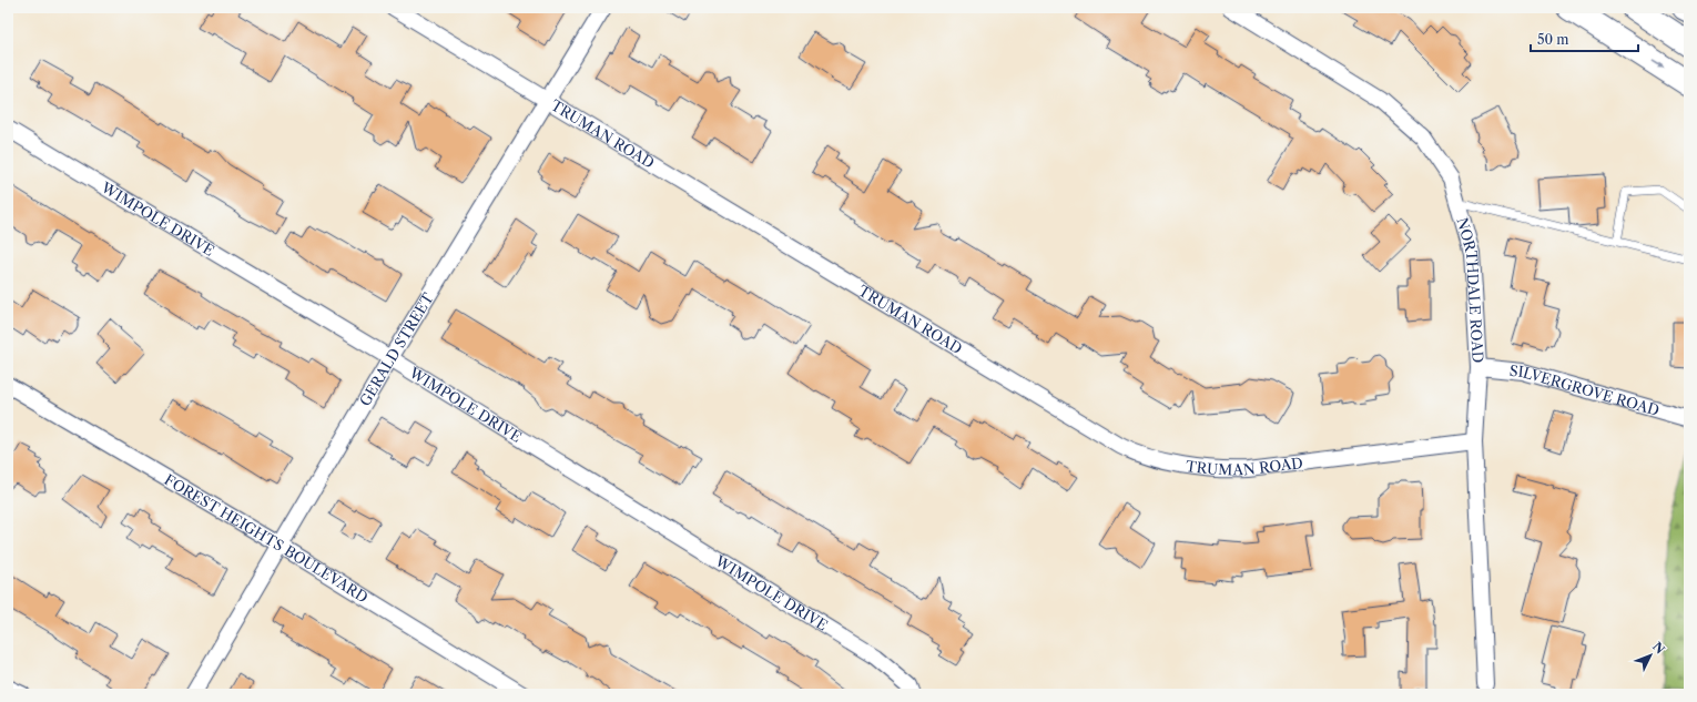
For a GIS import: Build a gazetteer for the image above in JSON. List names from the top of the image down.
{
  "streets": {
    "street": [
      "TRUMAN ROAD",
      "WIMPOLE DRIVE",
      "NORTHDALE ROAD",
      "GERALD STREET",
      "SILVERGROVE ROAD",
      "FOREST HEIGHTS BOULEVARD"
    ]
  },
  "crossings": [
    ["TRUMAN ROAD", "NORTHDALE ROAD"],
    ["TRUMAN ROAD", "GERALD STREET"],
    ["WIMPOLE DRIVE", "GERALD STREET"],
    ["NORTHDALE ROAD", "SILVERGROVE ROAD"],
    ["GERALD STREET", "FOREST HEIGHTS BOULEVARD"]
  ],
  "scale_bar": "50 m",
  "north": "top right"
}
